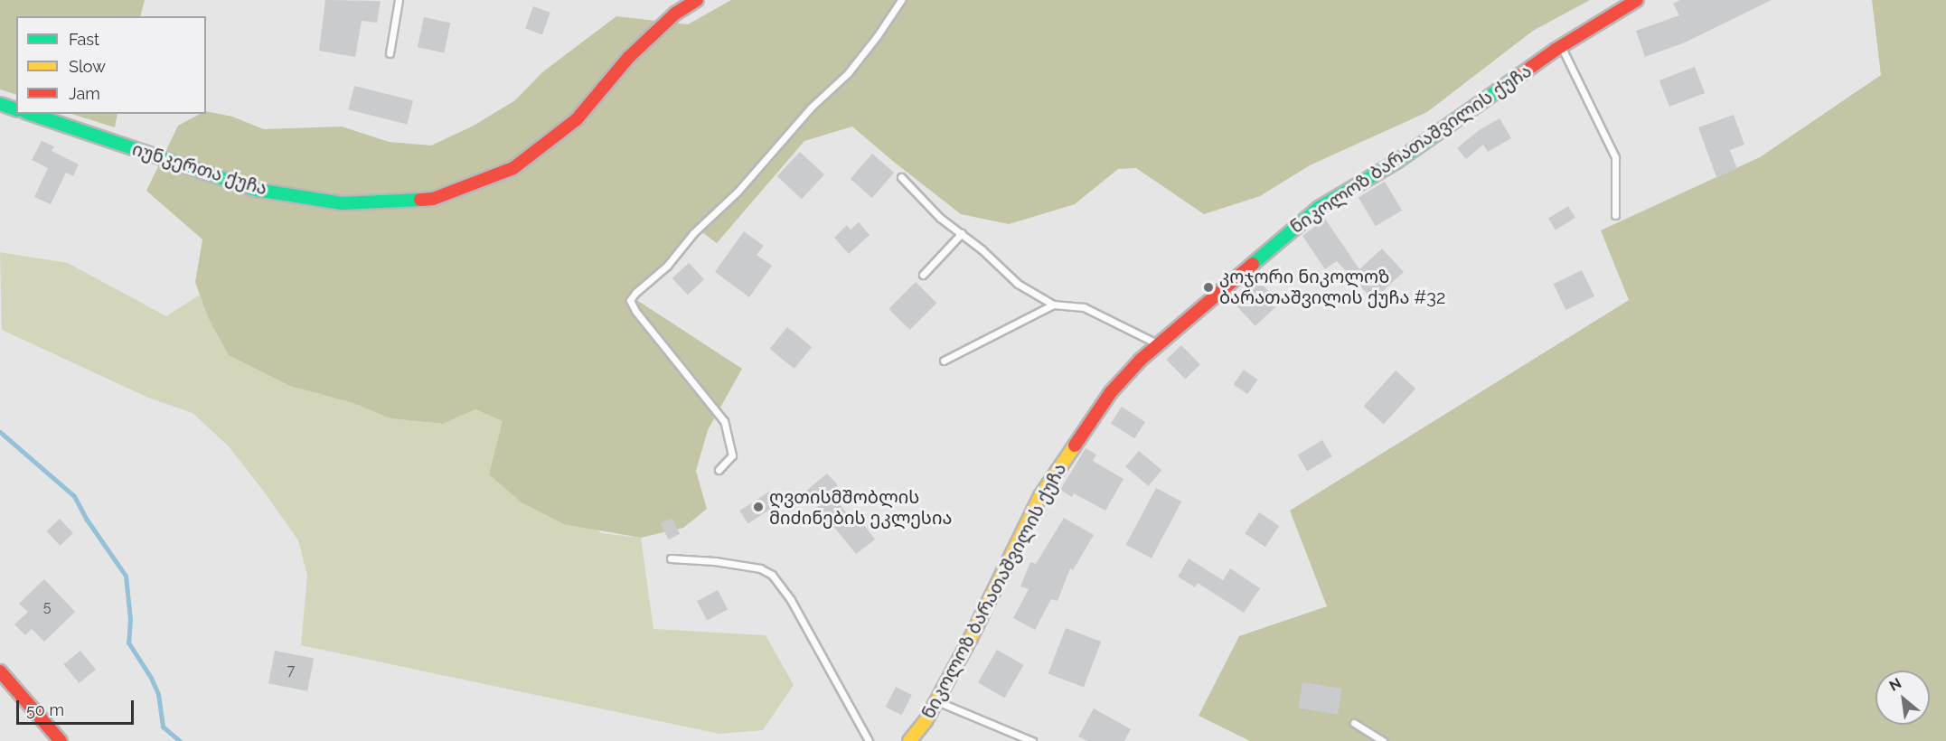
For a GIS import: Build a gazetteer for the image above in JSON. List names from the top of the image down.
{
  "streets": {
    "street": ["ნიკოლოზ ბარათაშვილის ქუჩა", "იუნკერთა ქუჩა"]
  },
  "places": ["კოჯორი ნიკოლოზ ბარათაშვილის ქუჩა #32", "ღვთისმშობლის მიძინების ეკლესია"],
  "house_numbers": ["5", "7"],
  "legend": ["Fast", "Slow", "Jam"],
  "scale_bar": "50 m",
  "north": "top left"
}
